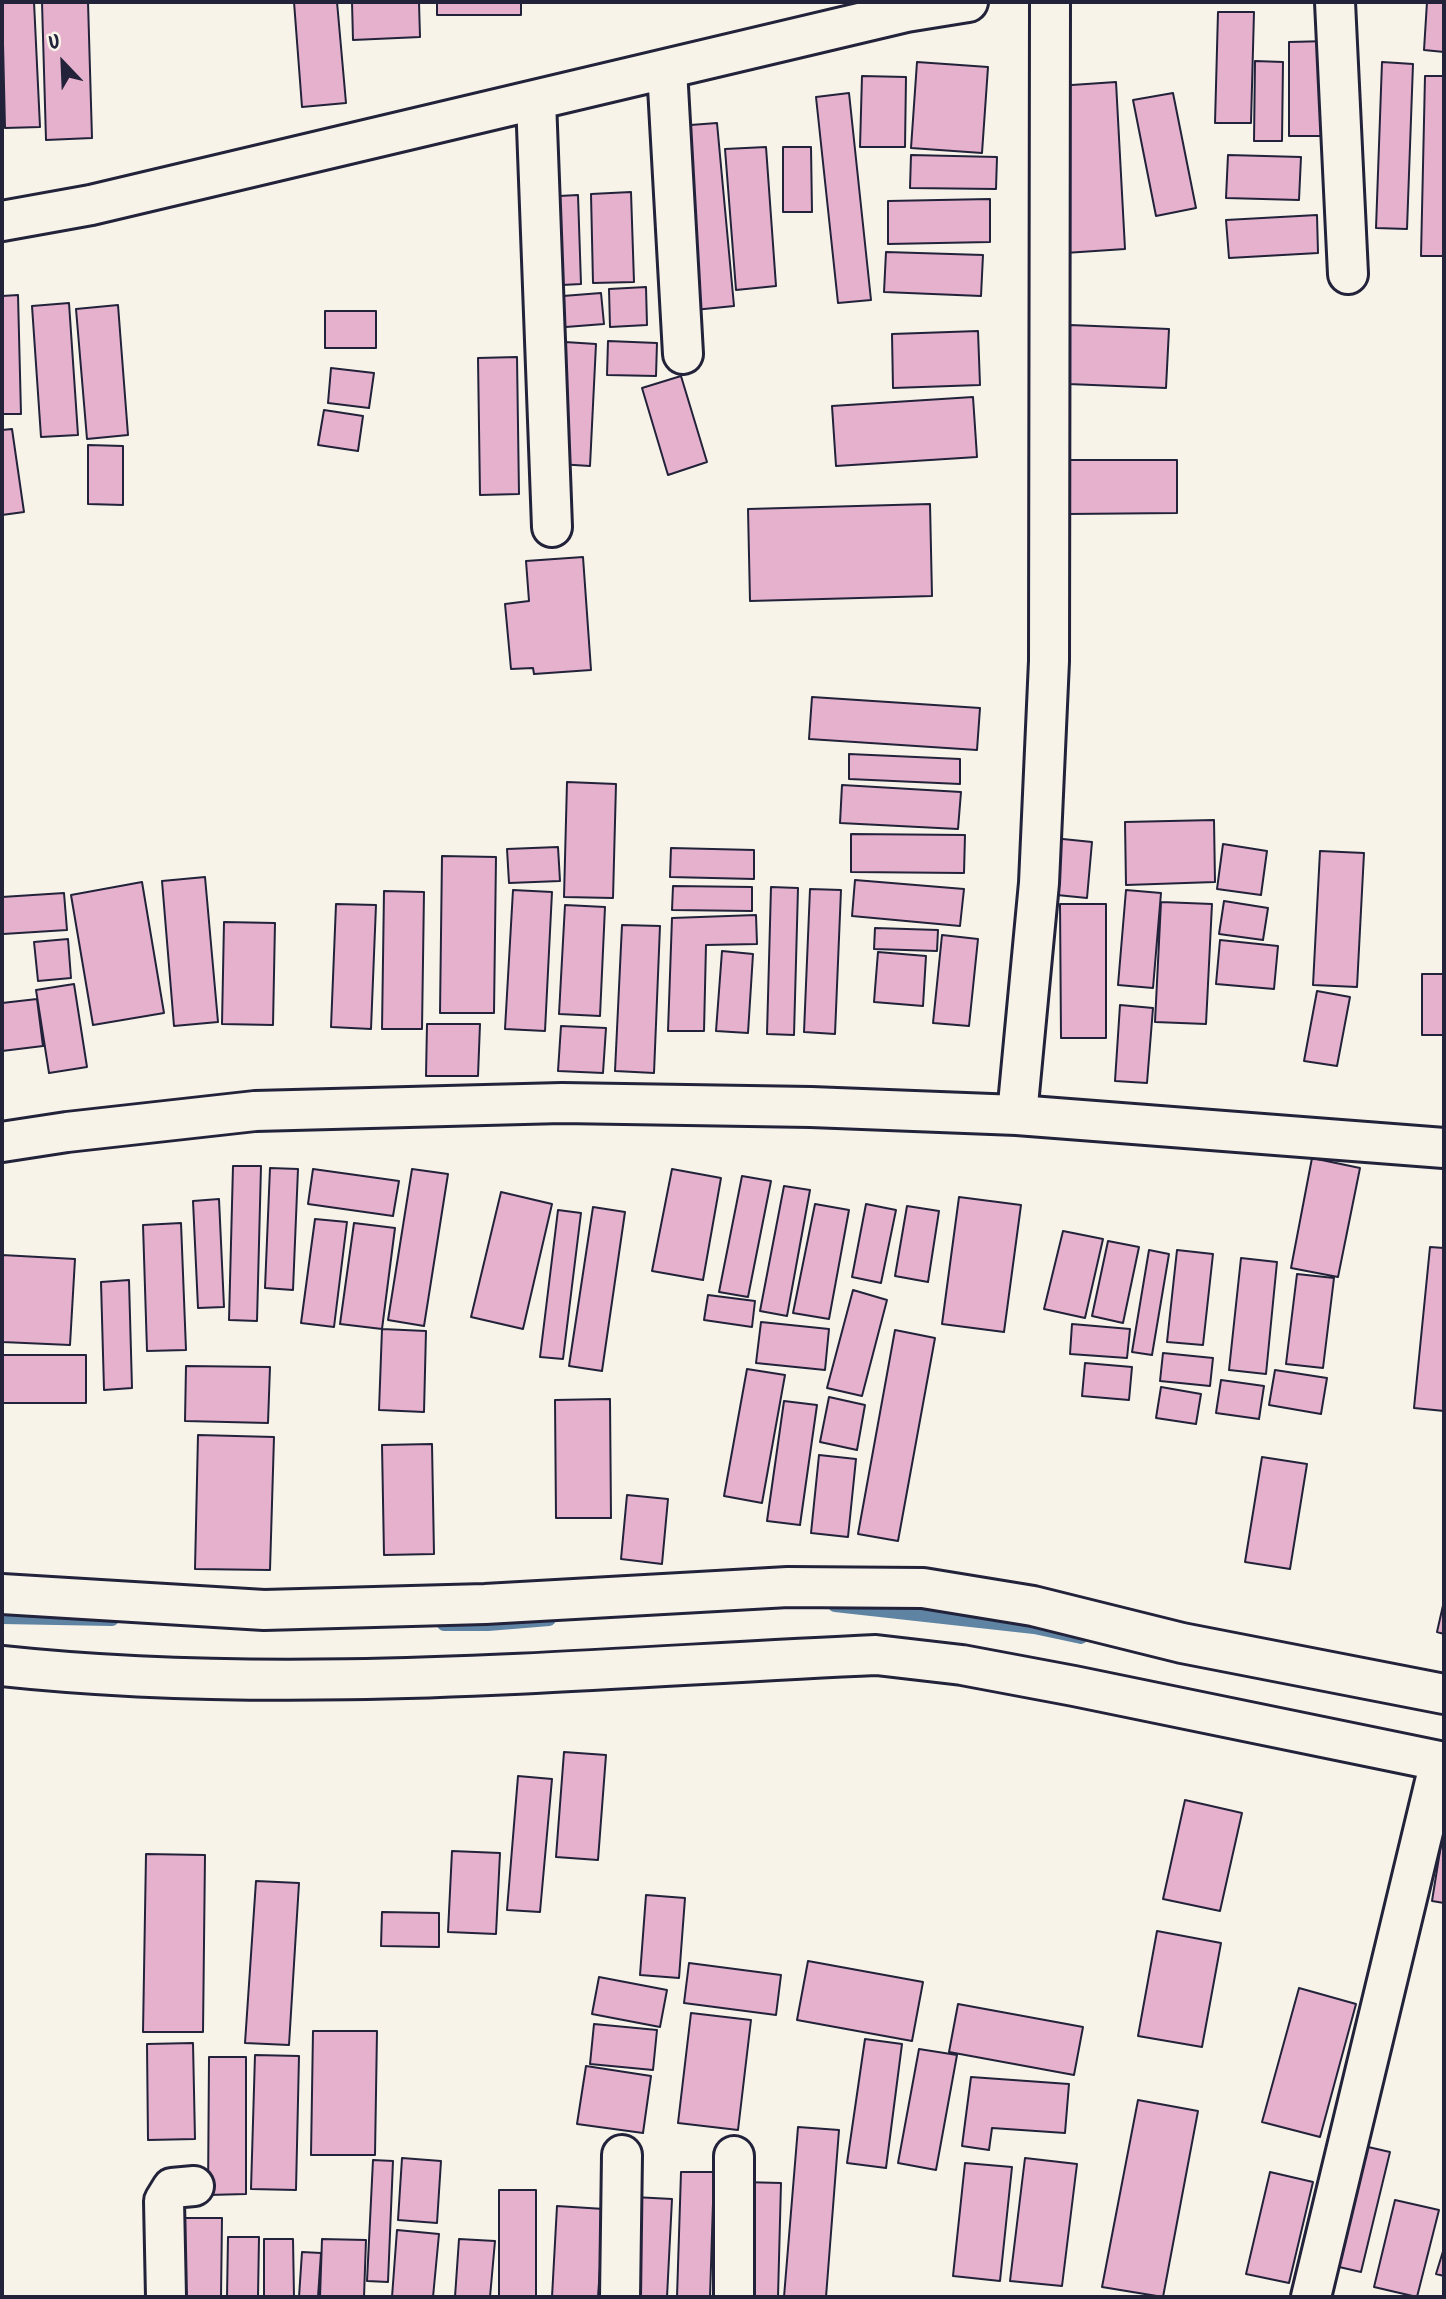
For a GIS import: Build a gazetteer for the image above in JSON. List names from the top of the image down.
{
  "north": "top left"
}
